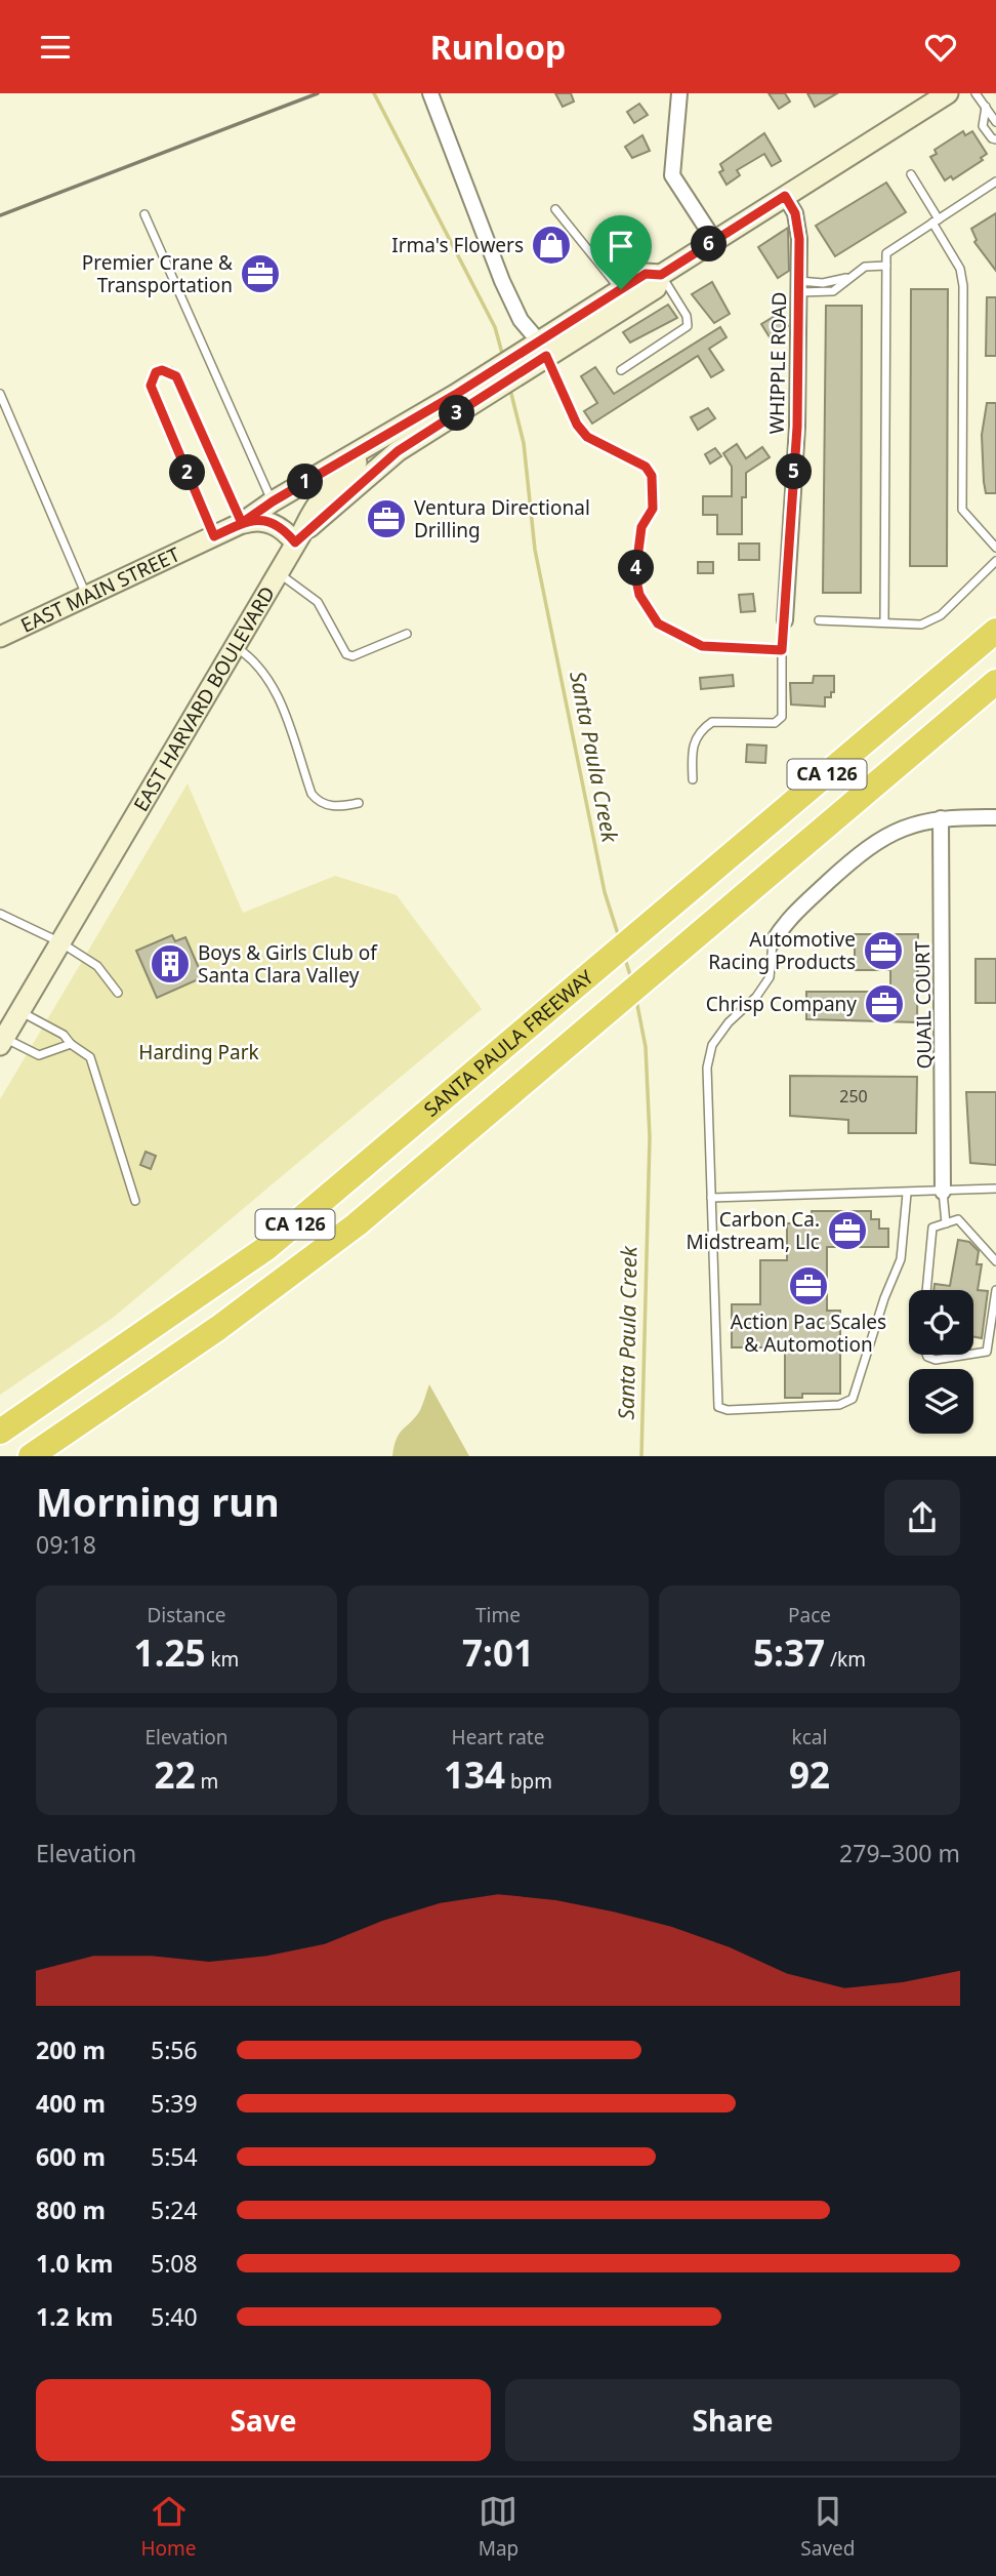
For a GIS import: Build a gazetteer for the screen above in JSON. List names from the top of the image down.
{
  "streets": {
    "highway": ["CA 126", "SANTA PAULA FREEWAY"],
    "main road": ["EAST MAIN STREET", "EAST HARVARD BOULEVARD"],
    "street": ["WHIPPLE ROAD", "QUAIL COURT"]
  },
  "crossings": [
    ["EAST MAIN STREET", "EAST HARVARD BOULEVARD"]
  ],
  "water": ["Santa Paula Creek"],
  "parks": ["Harding Park"],
  "places": {
    "shop": ["Irma's Flowers"],
    "office": [
      "Premier Crane & Transportation",
      "Ventura Directional Drilling",
      "Automotive Racing Products",
      "Chrisp Company",
      "Carbon Ca. Midstream, Llc",
      "Action Pac Scales & Automotion"
    ],
    "building": ["Boys & Girls Club of Santa Clara Valley"]
  },
  "house_numbers": ["250"],
  "page": {
    "header": "Runloop",
    "pins": [
      "6",
      "3",
      "5",
      "2",
      "1",
      "4"
    ],
    "heading": ["Morning run", "09:18"],
    "stats": [
      ["Distance", "1.25 km"],
      ["Time", "7:01"],
      ["Pace", "5:37 /km"],
      ["Elevation", "22 m"],
      ["Heart rate", "134 bpm"],
      ["kcal", "92"]
    ],
    "chart": ["Elevation", "279–300 m"],
    "list": [
      {
        "name": "200 m",
        "note": "5:56"
      },
      {
        "name": "400 m",
        "note": "5:39"
      },
      {
        "name": "600 m",
        "note": "5:54"
      },
      {
        "name": "800 m",
        "note": "5:24"
      },
      {
        "name": "1.0 km",
        "note": "5:08"
      },
      {
        "name": "1.2 km",
        "note": "5:40"
      }
    ],
    "buttons": ["Save", "Share"],
    "tabs": ["Home", "Map", "Saved"]
  }
}
